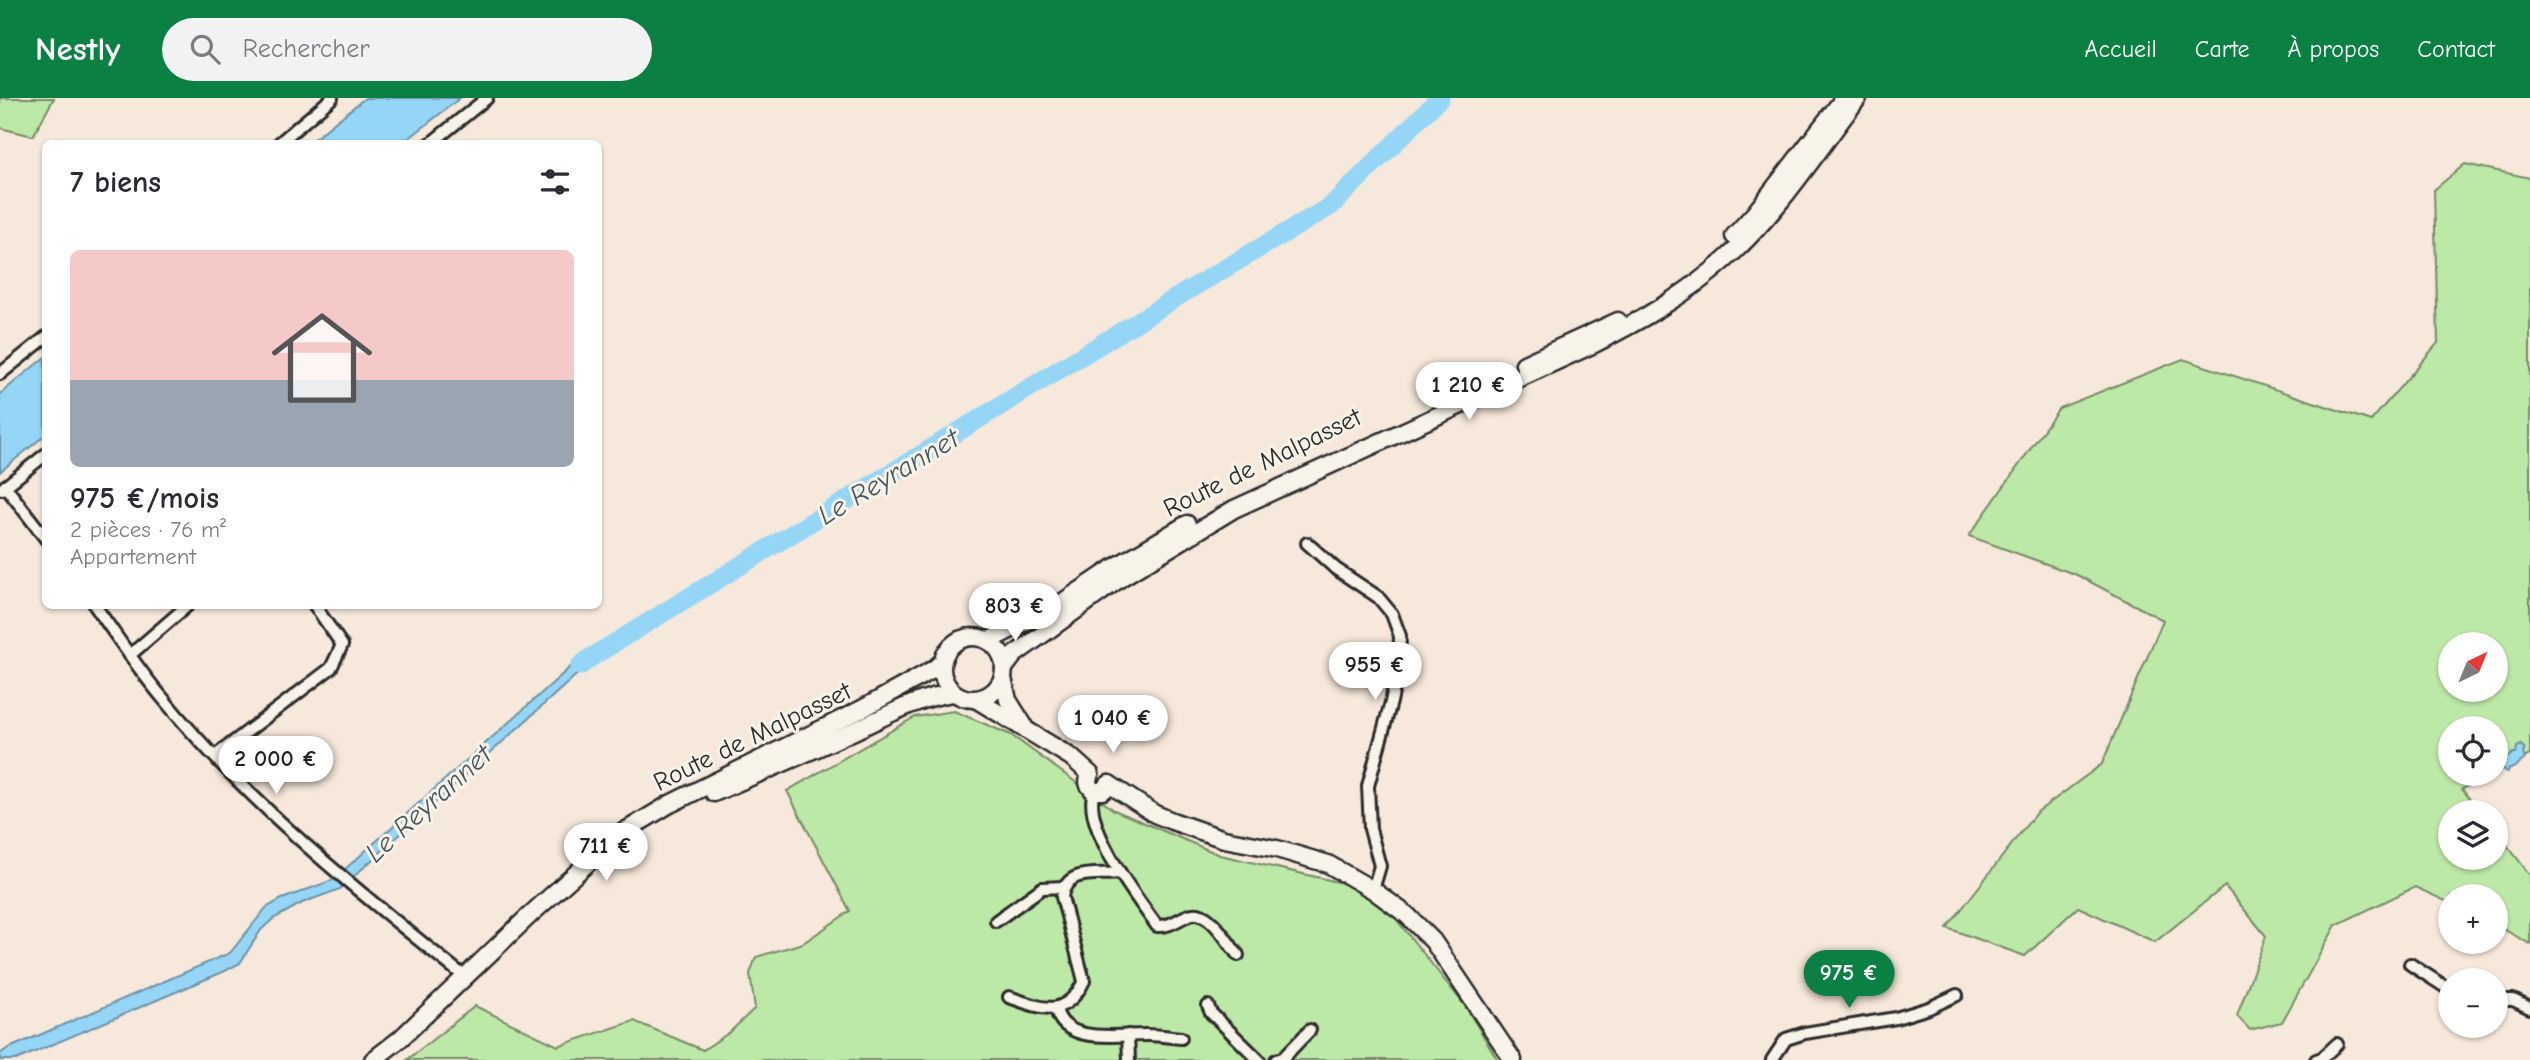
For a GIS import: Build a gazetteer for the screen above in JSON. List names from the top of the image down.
{
  "streets": {
    "main road": ["Route de Malpasset"]
  },
  "water": ["Le Reyrannet"],
  "north": "top right",
  "page": {
    "header": "Nestly",
    "search": "Rechercher",
    "nav": [
      "Accueil",
      "Carte",
      "À propos",
      "Contact"
    ],
    "heading": "7 biens",
    "list": [
      {
        "name": "975 €/mois",
        "note": "2 pièces · 76 m² · Appartement"
      }
    ],
    "price": [
      "1 210 €",
      "803 €",
      "955 €",
      "1 040 €",
      "2 000 €",
      "711 €",
      "975 €"
    ],
    "map_buttons": ["+", "−"]
  }
}
